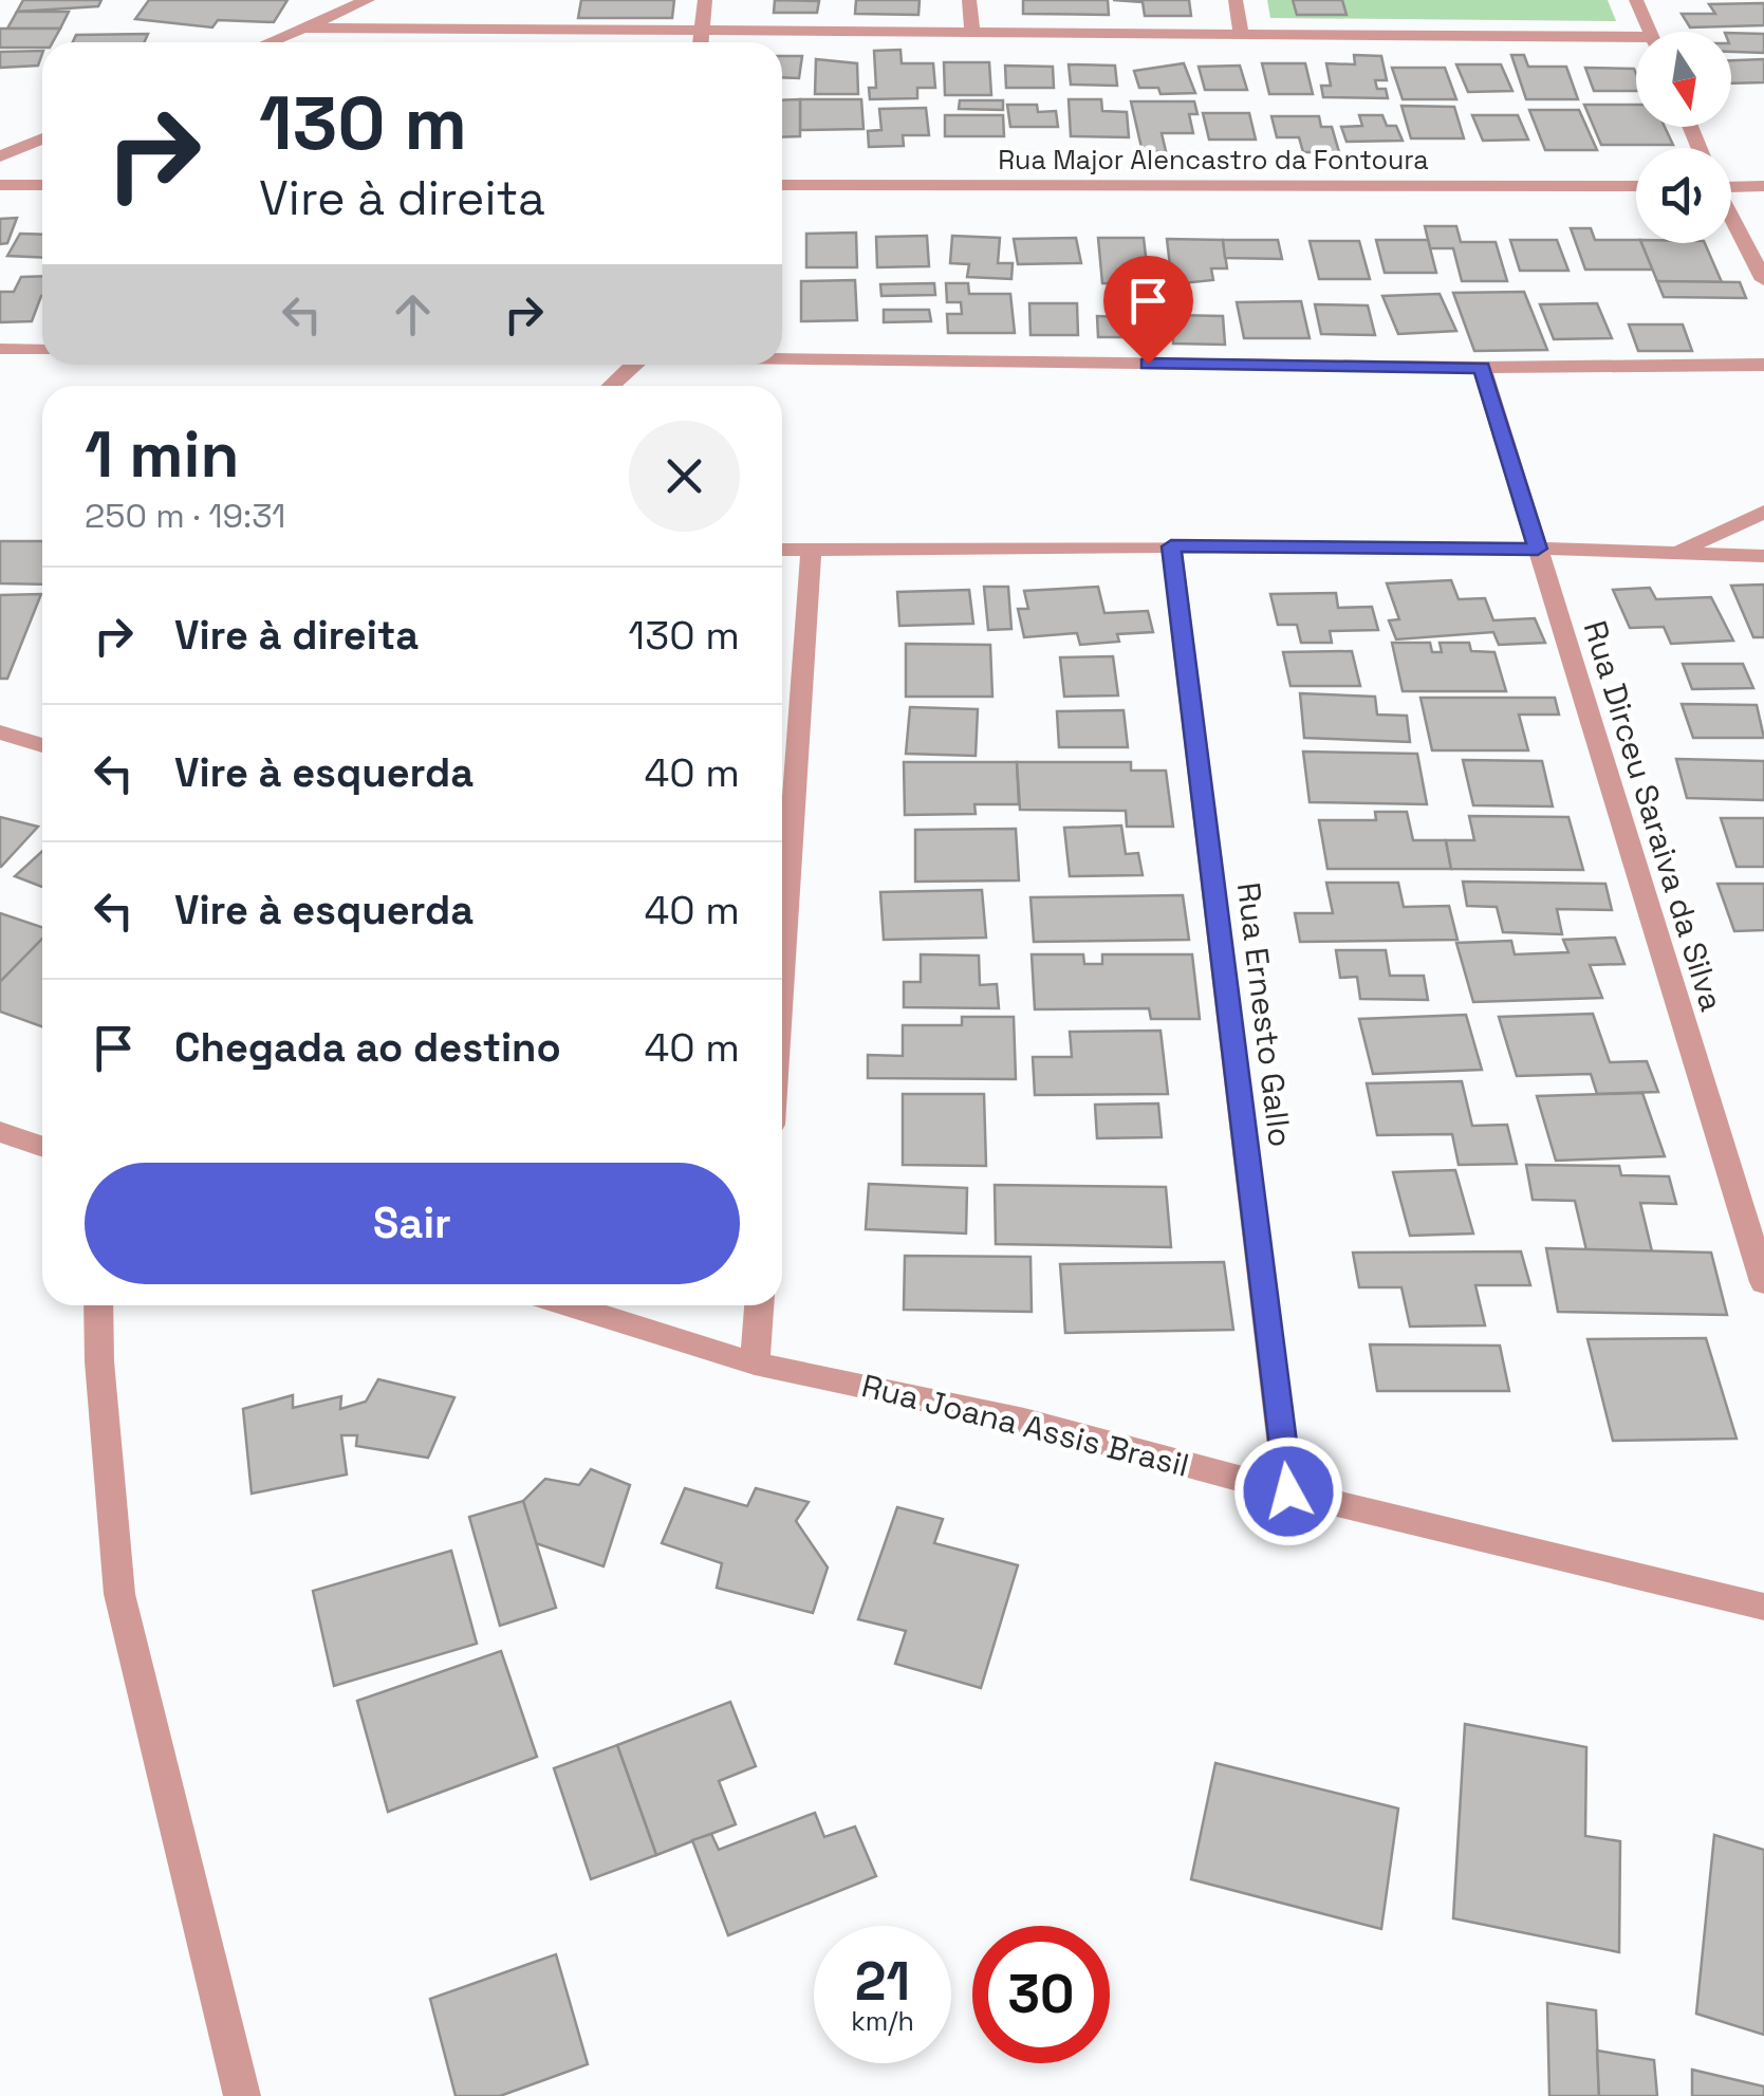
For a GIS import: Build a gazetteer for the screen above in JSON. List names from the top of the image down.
{
  "streets": {
    "street": [
      "Rua Major Alencastro da Fontoura",
      "Rua Dirceu Saraiva da Silva",
      "Rua Ernesto Gallo",
      "Rua Joana Assis Brasil"
    ]
  },
  "crossings": [
    ["Rua Ernesto Gallo", "Rua Joana Assis Brasil"]
  ],
  "north": "bottom",
  "page": {
    "turn": ["130 m", "Vire à direita"],
    "heading": ["1 min", "250 m · 19:31"],
    "list": [
      {
        "name": "Vire à direita",
        "value": "130 m"
      },
      {
        "name": "Vire à esquerda",
        "value": "40 m"
      },
      {
        "name": "Vire à esquerda",
        "value": "40 m"
      },
      {
        "name": "Chegada ao destino",
        "value": "40 m"
      }
    ],
    "buttons": "Sair",
    "speed": "21 km/h",
    "limit": "30"
  }
}
